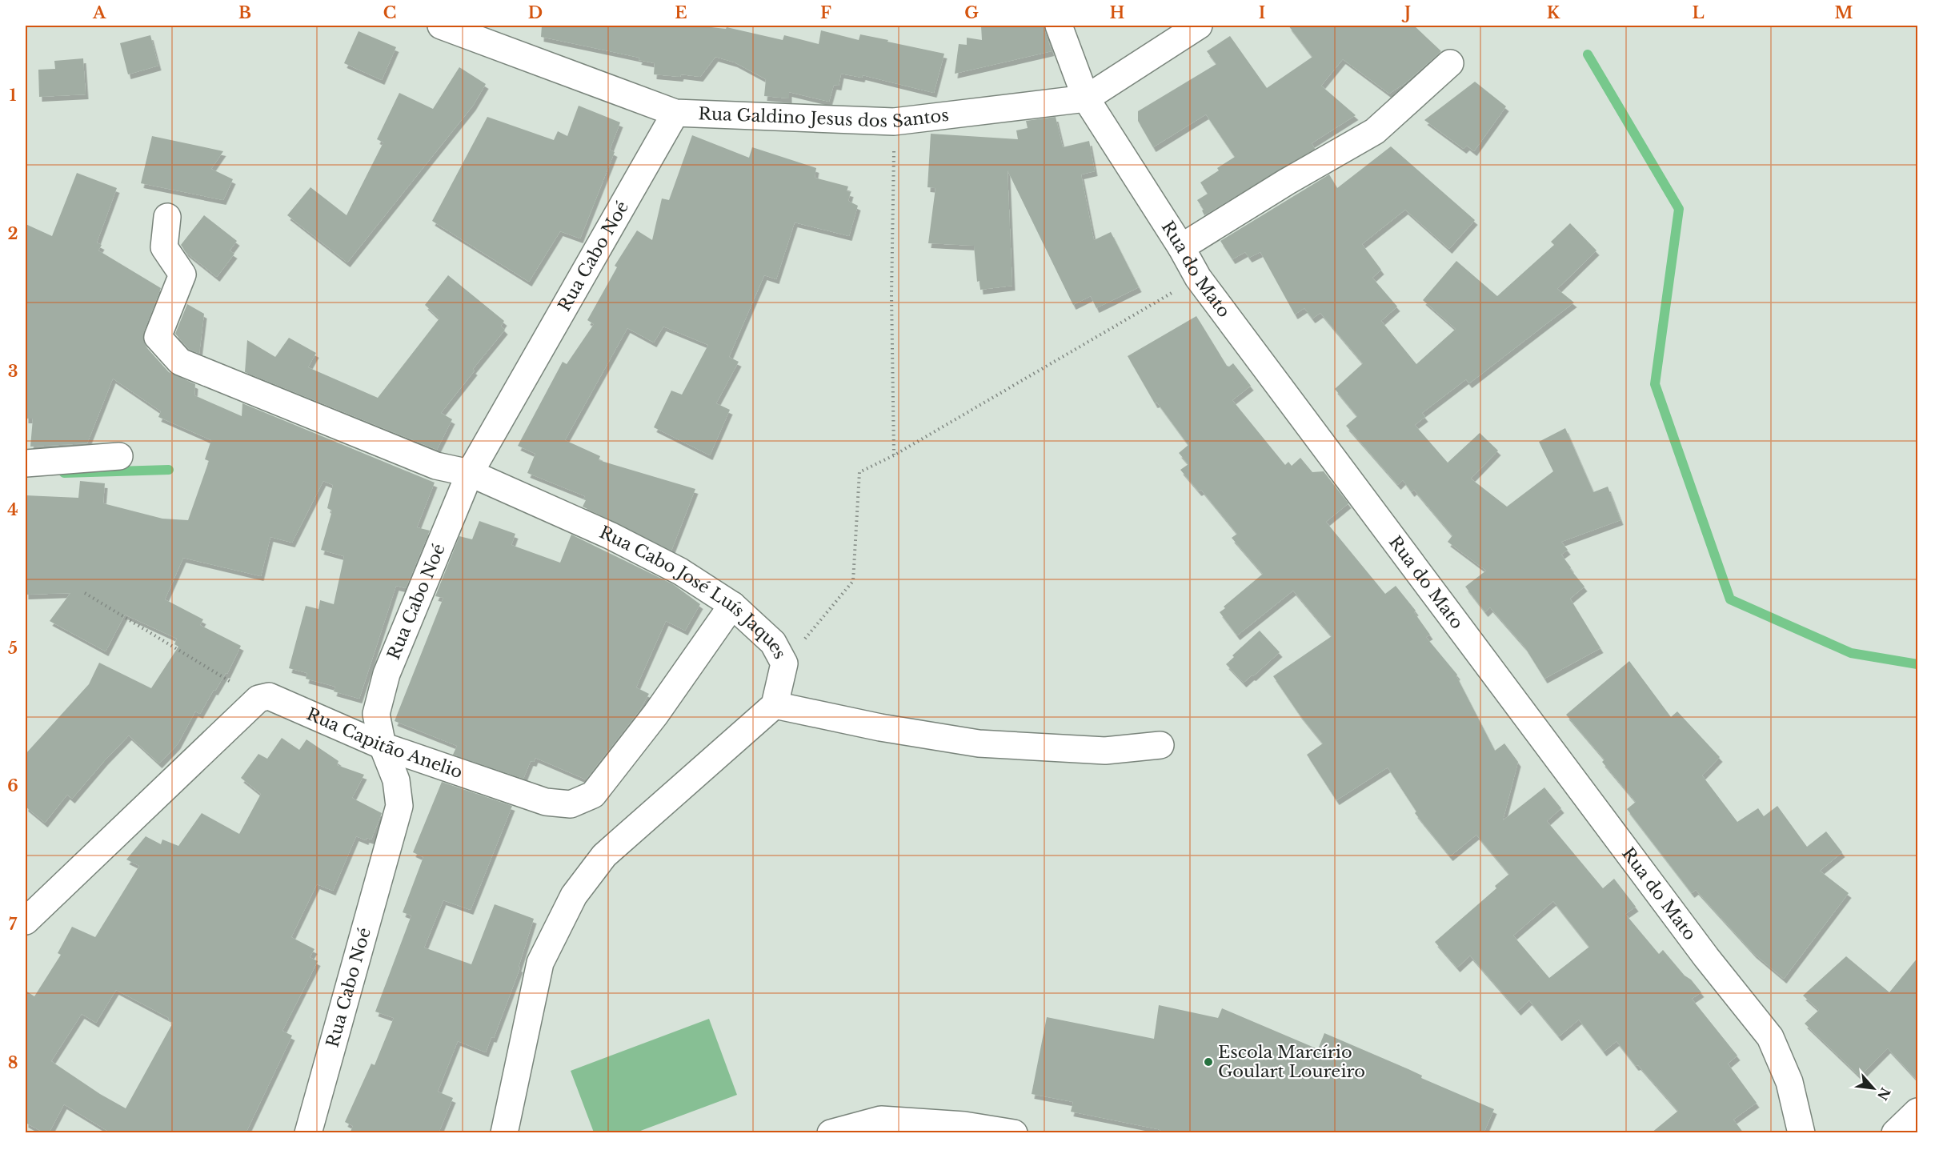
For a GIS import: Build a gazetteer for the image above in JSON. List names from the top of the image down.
{
  "streets": {
    "street": [
      "Rua Galdino Jesus dos Santos",
      "Rua Cabo Noé",
      "Rua do Mato",
      "Rua Cabo José Luís Jaques",
      "Rua Capitão Anelio"
    ]
  },
  "crossings": [
    ["Rua Galdino Jesus dos Santos", "Rua Cabo Noé"],
    ["Rua Galdino Jesus dos Santos", "Rua do Mato"],
    ["Rua Cabo Noé", "Rua Cabo José Luís Jaques"],
    ["Rua Cabo Noé", "Rua Capitão Anelio"],
    ["Rua Cabo José Luís Jaques", "Rua Capitão Anelio"]
  ],
  "places": ["Escola Marcírio Goulart Loureiro"],
  "north": "bottom right",
  "grid": {
    "columns": [
      "A",
      "B",
      "C",
      "D",
      "E",
      "F",
      "G",
      "H",
      "I",
      "J",
      "K",
      "L",
      "M"
    ],
    "rows": [
      "1",
      "2",
      "3",
      "4",
      "5",
      "6",
      "7",
      "8"
    ]
  }
}
